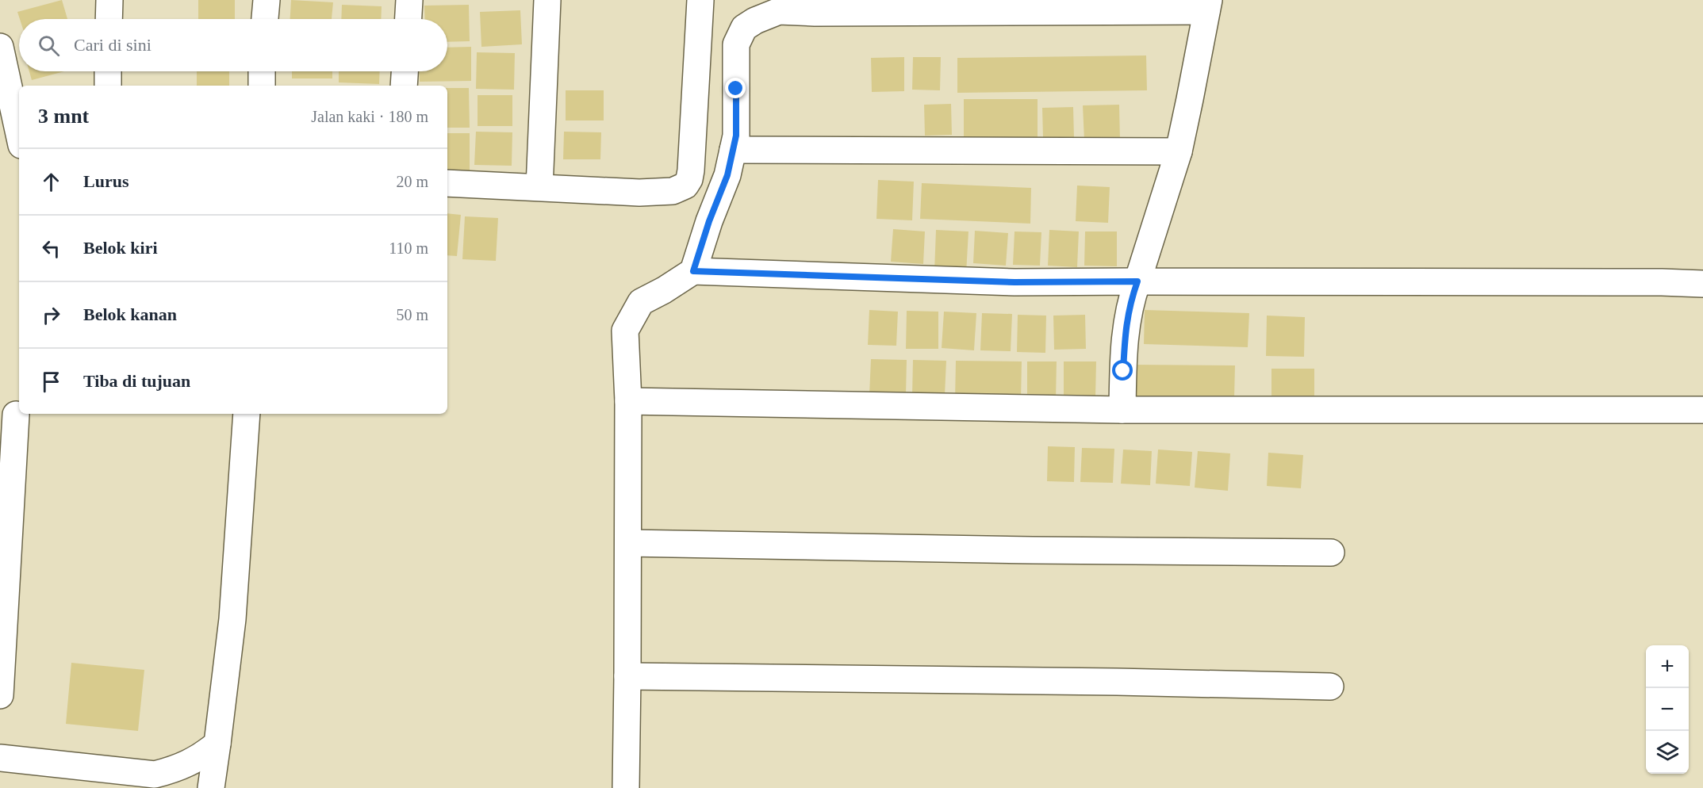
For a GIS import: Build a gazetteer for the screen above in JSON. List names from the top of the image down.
{
  "page": {
    "search": "Cari di sini",
    "heading": ["3 mnt", "Jalan kaki · 180 m"],
    "list": [
      ["Lurus", "20 m"],
      ["Belok kiri", "110 m"],
      ["Belok kanan", "50 m"],
      "Tiba di tujuan"
    ],
    "map_buttons": ["+", "−"]
  }
}
